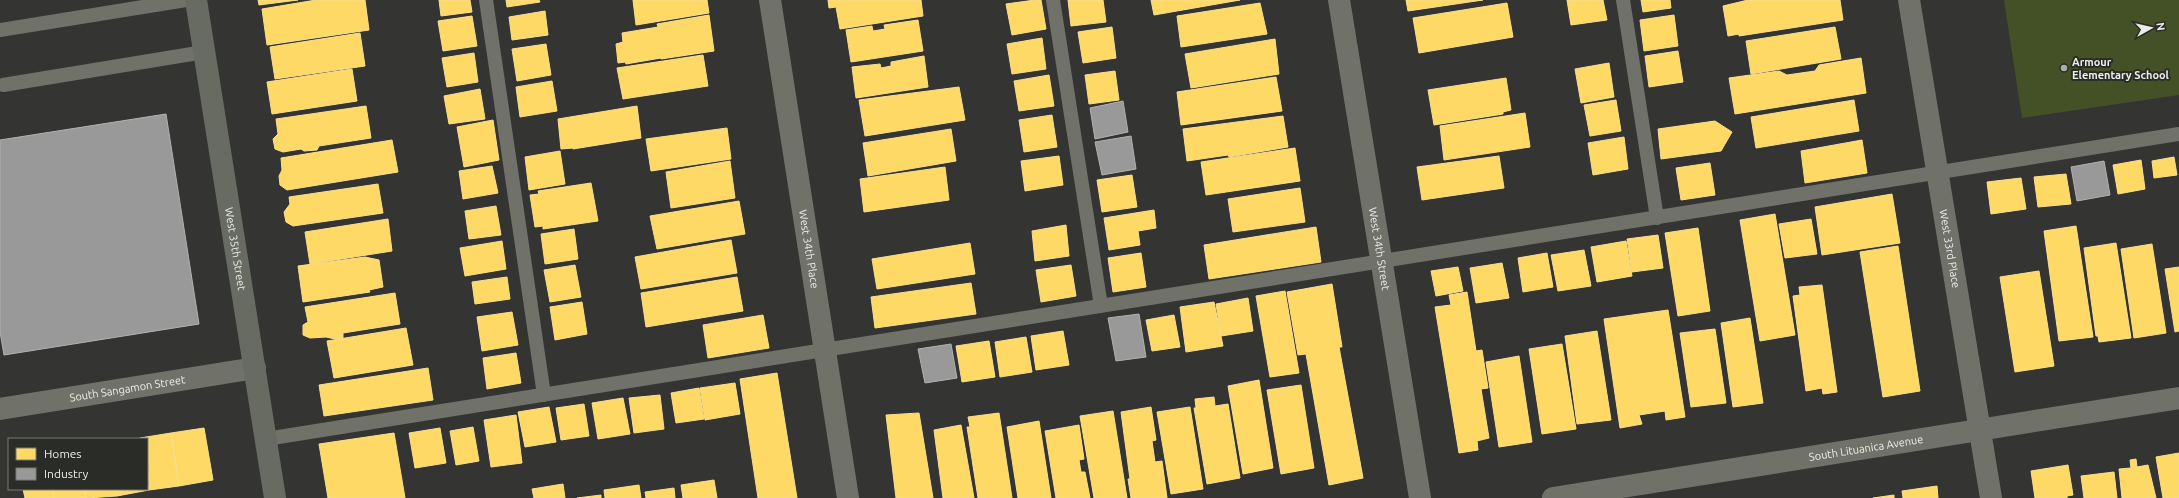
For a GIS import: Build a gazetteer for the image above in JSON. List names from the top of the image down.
{
  "streets": {
    "main road": ["West 35th Street"],
    "street": [
      "West 34th Place",
      "West 34th Street",
      "West 33rd Place",
      "South Sangamon Street",
      "South Lituanica Avenue"
    ]
  },
  "crossings": [
    ["West 35th Street", "South Sangamon Street"],
    ["West 33rd Place", "South Lituanica Avenue"]
  ],
  "places": ["Armour Elementary School"],
  "legend": ["Homes", "Industry"],
  "north": "right"
}
